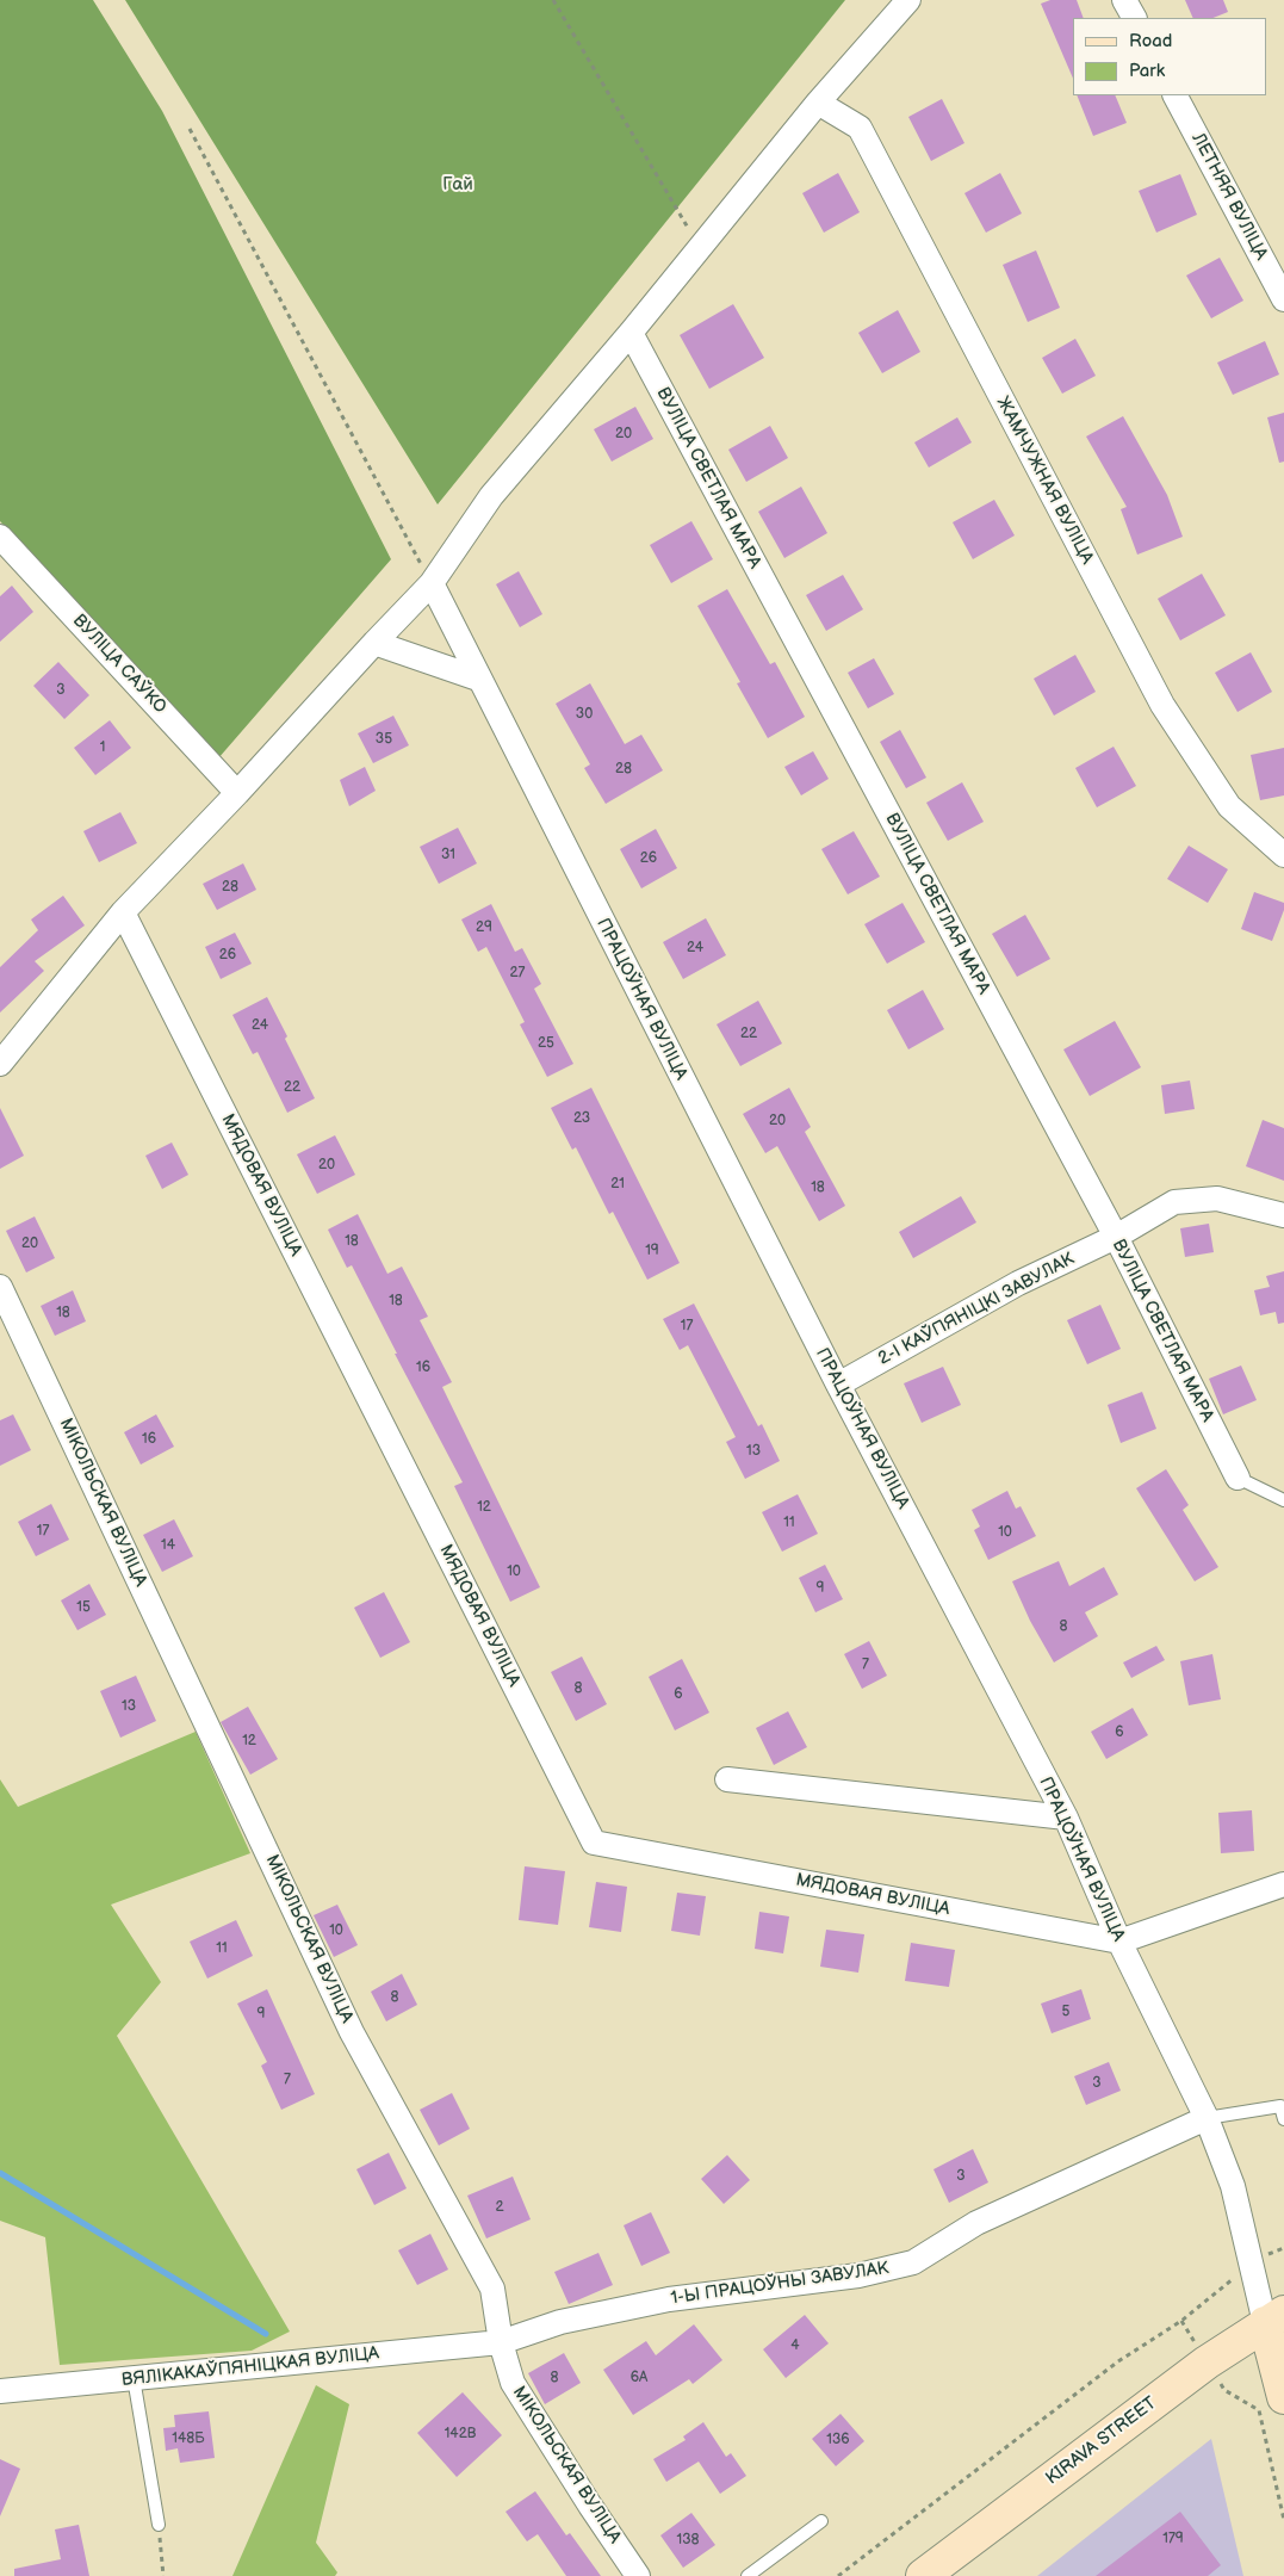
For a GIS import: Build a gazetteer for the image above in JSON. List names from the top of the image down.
{
  "streets": {
    "main road": ["KIRAVA STREET"],
    "street": [
      "ЛЕТНЯЯ ВУЛІЦА",
      "ВУЛІЦА СВЕТЛАЯ МАРА",
      "ЖАМЧУЖНАЯ ВУЛІЦА",
      "ВУЛІЦА САЎКО",
      "ПРАЦОЎНАЯ ВУЛІЦА",
      "МЯДОВАЯ ВУЛІЦА",
      "2-І КАЎПЯНІЦКІ ЗАВУЛАК",
      "МІКОЛЬСКАЯ ВУЛІЦА",
      "1-Ы ПРАЦОЎНЫ ЗАВУЛАК",
      "ВЯЛІКАКАЎПЯНІЦКАЯ ВУЛІЦА"
    ]
  },
  "crossings": [
    ["ВУЛІЦА СВЕТЛАЯ МАРА", "2-І КАЎПЯНІЦКІ ЗАВУЛАК"],
    ["ПРАЦОЎНАЯ ВУЛІЦА", "МЯДОВАЯ ВУЛІЦА"],
    ["ПРАЦОЎНАЯ ВУЛІЦА", "2-І КАЎПЯНІЦКІ ЗАВУЛАК"],
    ["ПРАЦОЎНАЯ ВУЛІЦА", "1-Ы ПРАЦОЎНЫ ЗАВУЛАК"],
    ["ПРАЦОЎНАЯ ВУЛІЦА", "KIRAVA STREET"],
    ["МІКОЛЬСКАЯ ВУЛІЦА", "1-Ы ПРАЦОЎНЫ ЗАВУЛАК"],
    ["МІКОЛЬСКАЯ ВУЛІЦА", "ВЯЛІКАКАЎПЯНІЦКАЯ ВУЛІЦА"],
    ["1-Ы ПРАЦОЎНЫ ЗАВУЛАК", "ВЯЛІКАКАЎПЯНІЦКАЯ ВУЛІЦА"]
  ],
  "parks": ["Гай"],
  "house_numbers": [
    "20",
    "3",
    "30",
    "35",
    "1",
    "28",
    "31",
    "26",
    "28",
    "29",
    "24",
    "26",
    "27",
    "24",
    "22",
    "25",
    "22",
    "23",
    "20",
    "20",
    "21",
    "18",
    "18",
    "20",
    "19",
    "18",
    "18",
    "17",
    "16",
    "16",
    "13",
    "12",
    "11",
    "17",
    "10",
    "14",
    "10",
    "9",
    "15",
    "8",
    "7",
    "8",
    "6",
    "13",
    "6",
    "12",
    "10",
    "11",
    "8",
    "5",
    "9",
    "7",
    "3",
    "3",
    "2",
    "4",
    "8",
    "6А",
    "142В",
    "148Б",
    "136",
    "179",
    "138"
  ],
  "legend": ["Road", "Park"]
}
